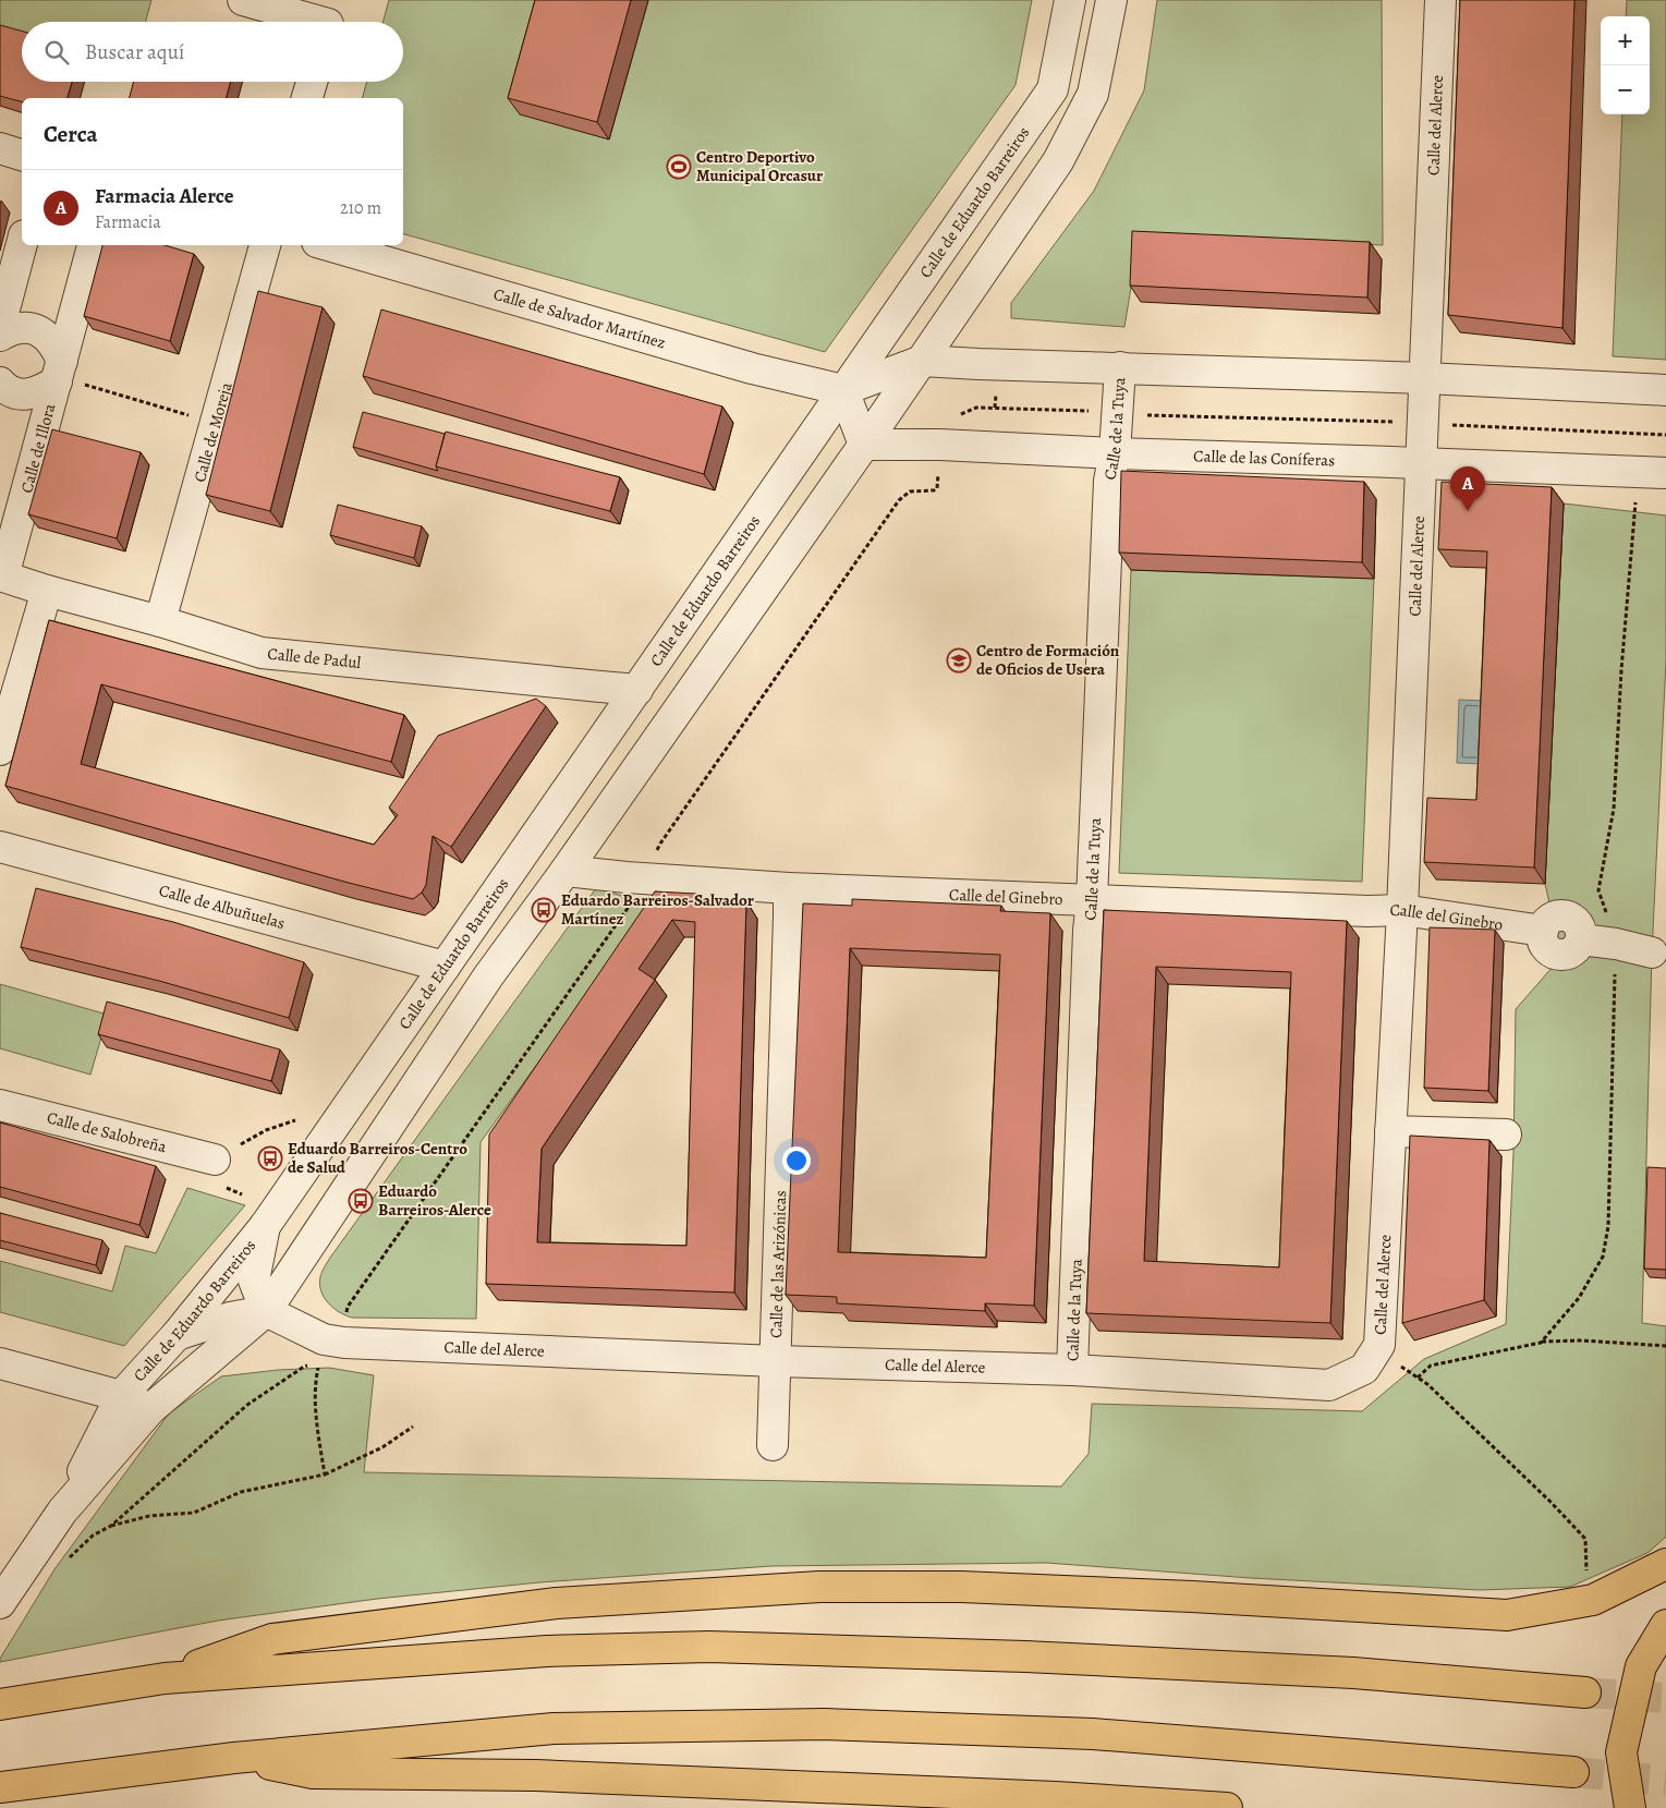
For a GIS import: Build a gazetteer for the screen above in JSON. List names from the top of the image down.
{
  "streets": {
    "street": [
      "Calle del Alerce",
      "Calle de Eduardo Barreiros",
      "Calle de Salvador Martínez",
      "Calle de la Tuya",
      "Calle de Moreja",
      "Calle de Illora",
      "Calle de las Coníferas",
      "Calle de Padul",
      "Calle del Ginebro",
      "Calle de Albuñuelas",
      "Calle de Salobreña",
      "Calle de las Arizónicas"
    ]
  },
  "crossings": [
    ["Calle del Alerce", "Calle de Eduardo Barreiros"],
    ["Calle del Alerce", "Calle de la Tuya"],
    ["Calle del Alerce", "Calle de las Coníferas"],
    ["Calle del Alerce", "Calle del Ginebro"],
    ["Calle del Alerce", "Calle de las Arizónicas"],
    ["Calle de Eduardo Barreiros", "Calle de Salvador Martínez"],
    ["Calle de Eduardo Barreiros", "Calle de las Coníferas"],
    ["Calle de Eduardo Barreiros", "Calle de Padul"],
    ["Calle de Eduardo Barreiros", "Calle del Ginebro"],
    ["Calle de Eduardo Barreiros", "Calle de Albuñuelas"],
    ["Calle de la Tuya", "Calle de las Coníferas"],
    ["Calle de la Tuya", "Calle del Ginebro"],
    ["Calle de Moreja", "Calle de Padul"],
    ["Calle de Illora", "Calle de Padul"],
    ["Calle del Ginebro", "Calle de las Arizónicas"]
  ],
  "places": {
    "sports": ["Centro Deportivo Municipal Orcasur"],
    "school or university": ["Centro de Formación de Oficios de Usera"],
    "bus stop": ["Eduardo Barreiros-Salvador Martínez", "Eduardo Barreiros-Centro de Salud", "Eduardo Barreiros-Alerce"]
  },
  "page": {
    "map_buttons": ["+", "−"],
    "search": "Buscar aquí",
    "heading": "Cerca",
    "list": [
      {
        "mark": "A",
        "name": "Farmacia Alerce",
        "note": "Farmacia",
        "value": "210 m"
      }
    ],
    "pins": "A"
  }
}
